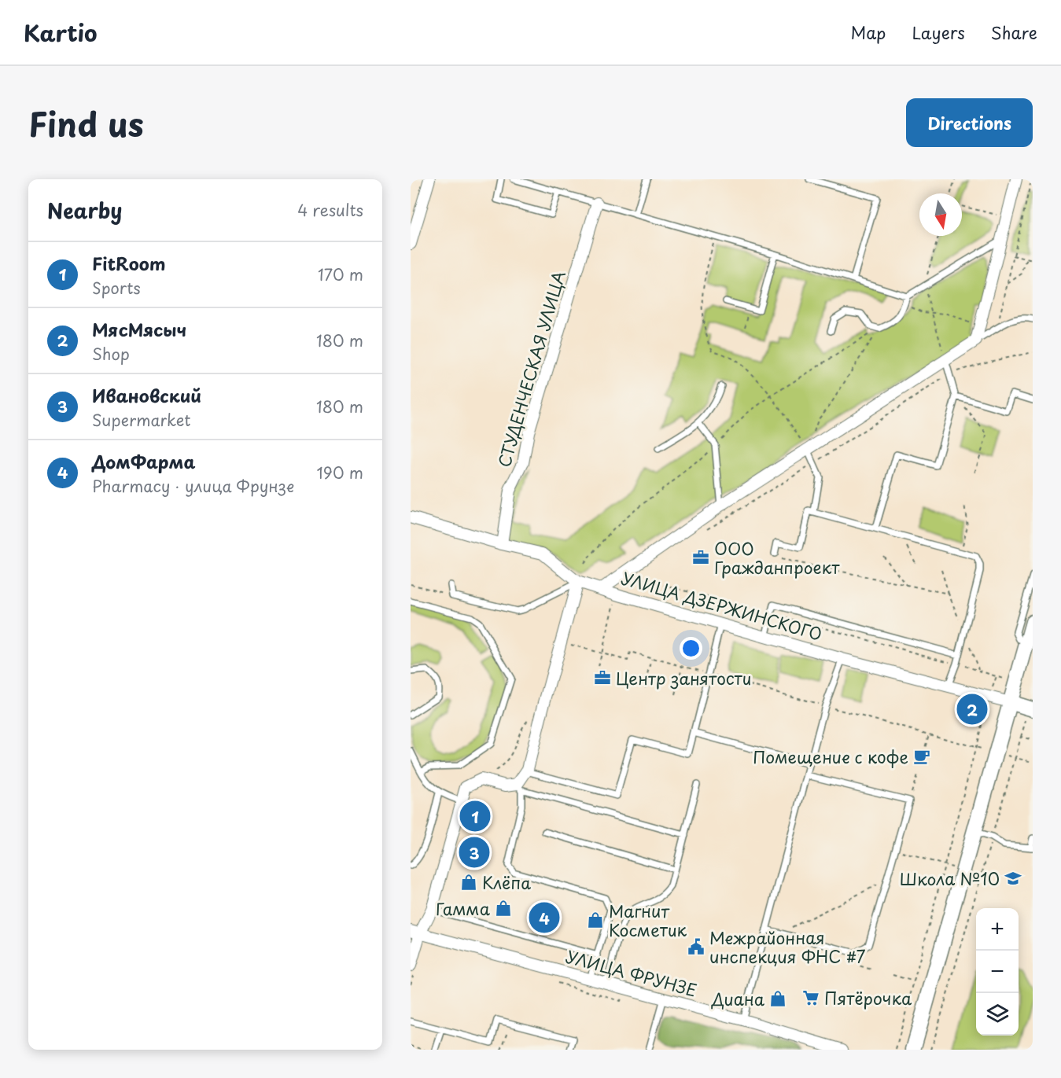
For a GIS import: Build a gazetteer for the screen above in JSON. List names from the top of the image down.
{
  "streets": {
    "street": ["СТУДЕНЧЕСКАЯ УЛИЦА", "УЛИЦА ДЗЕРЖИНСКОГО", "УЛИЦА ФРУНЗЕ"]
  },
  "crossings": [
    ["СТУДЕНЧЕСКАЯ УЛИЦА", "УЛИЦА ДЗЕРЖИНСКОГО"]
  ],
  "places": {
    "office": ["ООО Гражданпроект", "Центр занятости"],
    "cafe": ["Помещение с кофе"],
    "school or university": ["Школа №10"],
    "shop": [
      "Клёпа",
      "Гамма",
      "Магнит Косметик",
      "Диана"
    ],
    "public building": ["Межрайонная инспекция ФНС #7"],
    "supermarket": ["Пятёрочка"]
  },
  "north": "bottom",
  "page": {
    "header": "Kartio",
    "nav": ["Map", "Layers", "Share"],
    "title": "Find us",
    "buttons": "Directions",
    "heading": ["Nearby", "4 results"],
    "list": [
      {
        "mark": "1",
        "name": "FitRoom",
        "note": "Sports",
        "value": "170 m"
      },
      {
        "mark": "2",
        "name": "МясМясыч",
        "note": "Shop",
        "value": "180 m"
      },
      {
        "mark": "3",
        "name": "Ивановский",
        "note": "Supermarket",
        "value": "180 m"
      },
      {
        "mark": "4",
        "name": "ДомФарма",
        "note": "Pharmacy · улица Фрунзе",
        "value": "190 m"
      }
    ],
    "pins": [
      "2",
      "1",
      "3",
      "4"
    ],
    "map_buttons": ["+", "−"]
  }
}
